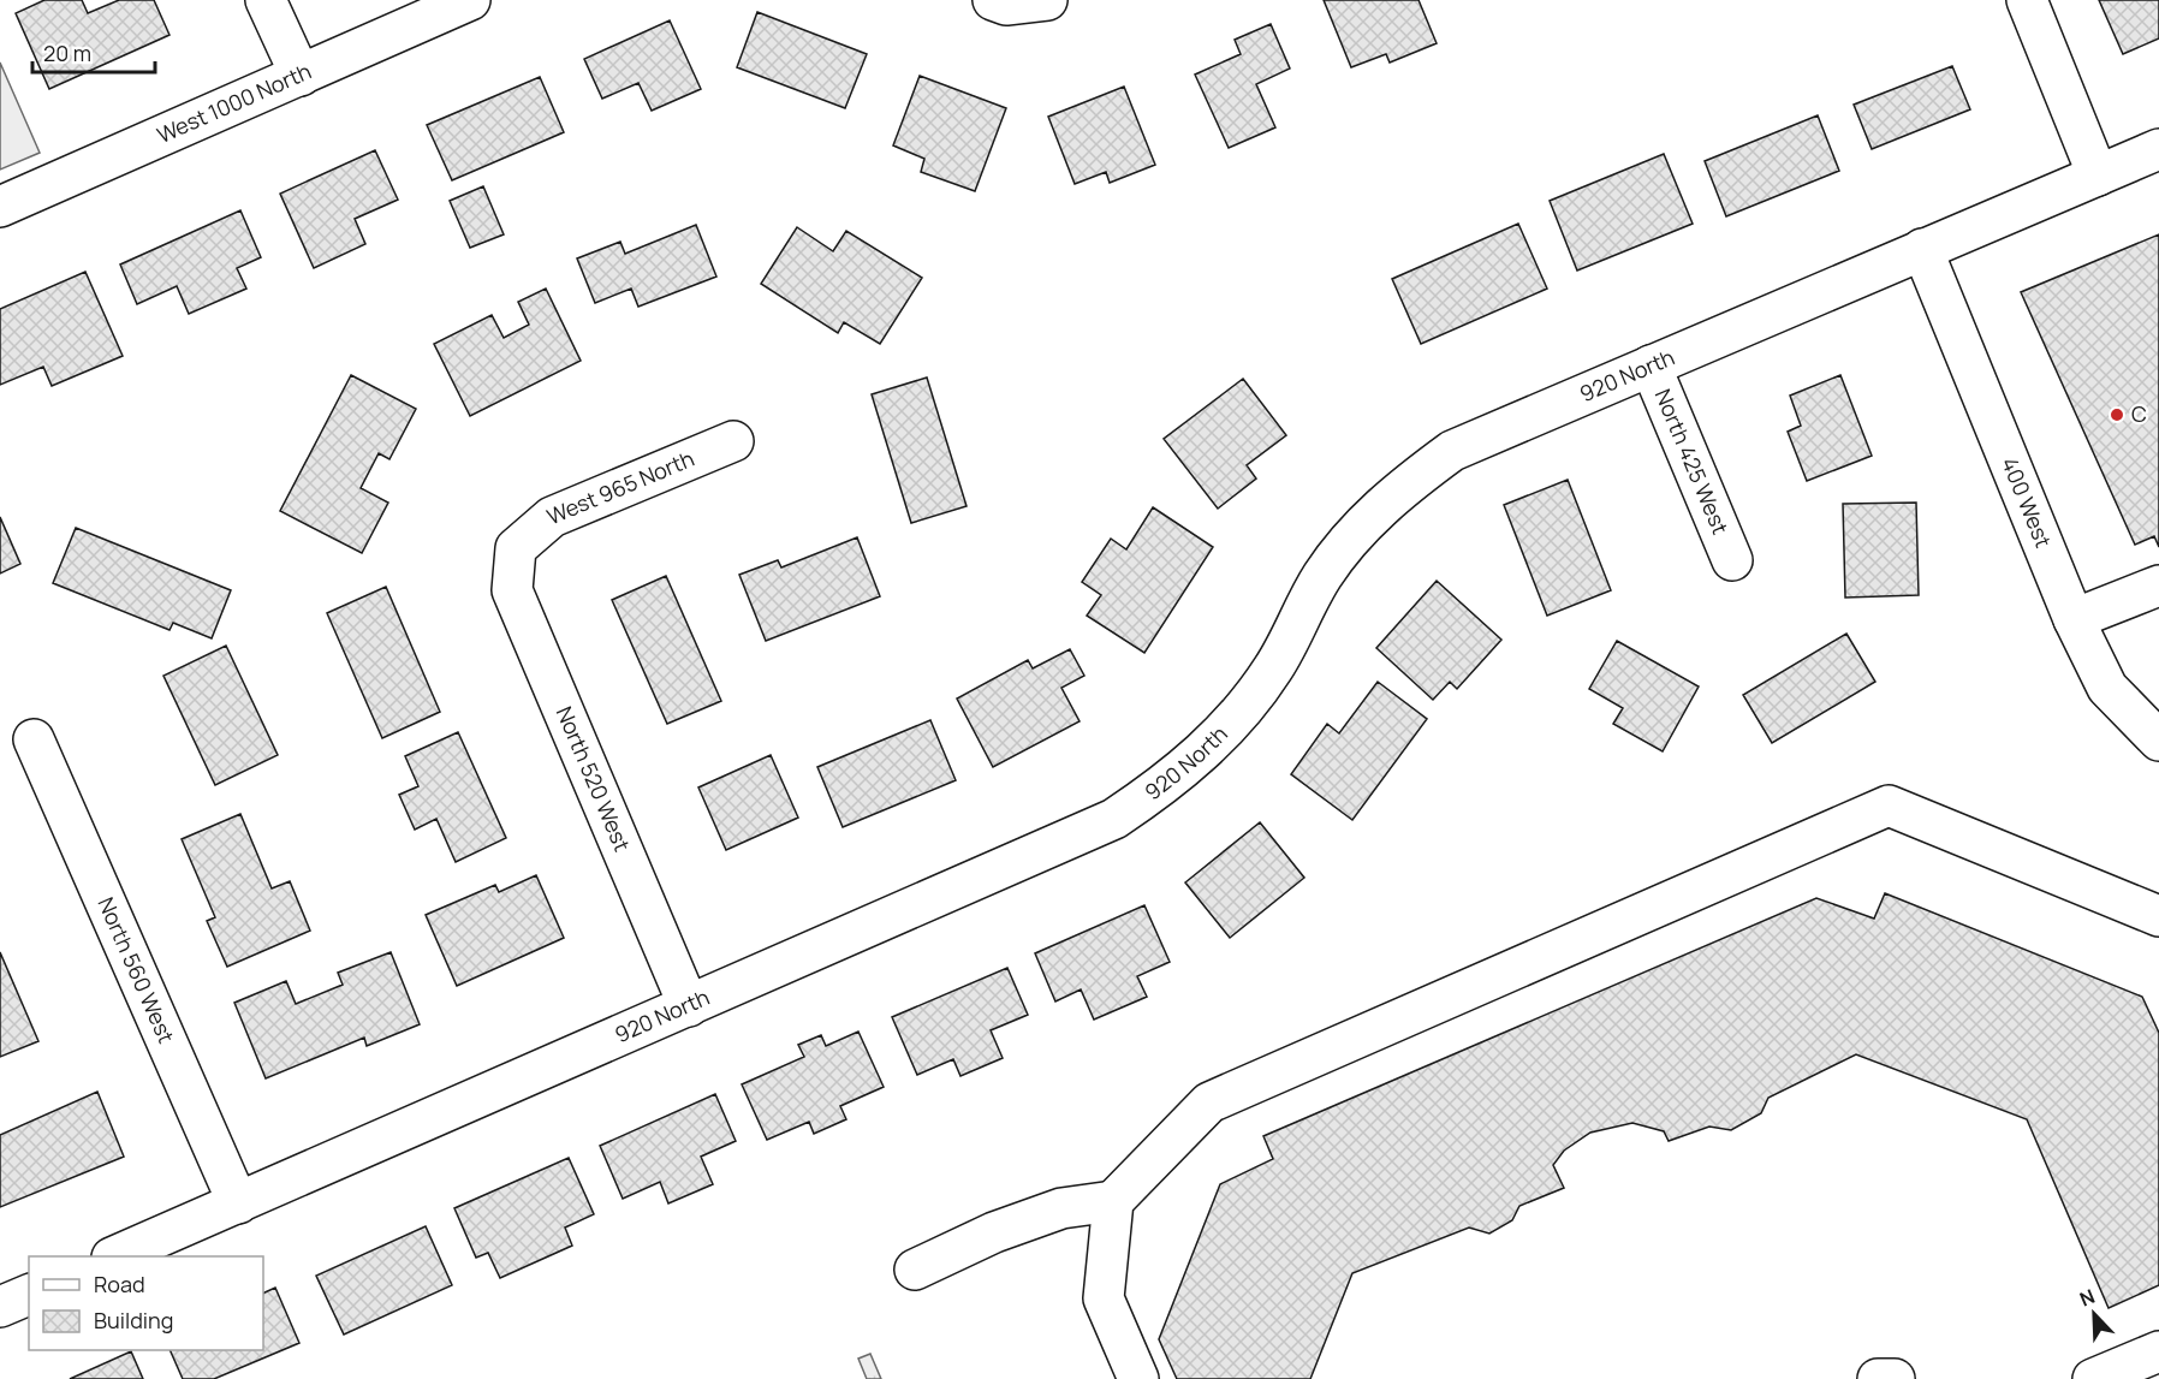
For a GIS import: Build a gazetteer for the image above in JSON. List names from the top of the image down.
{
  "streets": {
    "street": [
      "West 1000 North",
      "920 North",
      "North 425 West",
      "West 965 North",
      "400 West",
      "North 520 West",
      "North 560 West"
    ]
  },
  "crossings": [
    ["920 North", "North 425 West"],
    ["920 North", "400 West"],
    ["920 North", "North 520 West"],
    ["920 North", "North 560 West"],
    ["West 965 North", "North 520 West"]
  ],
  "places": ["C"],
  "legend": ["Road", "Building"],
  "scale_bar": "20 m",
  "north": "top left"
}
